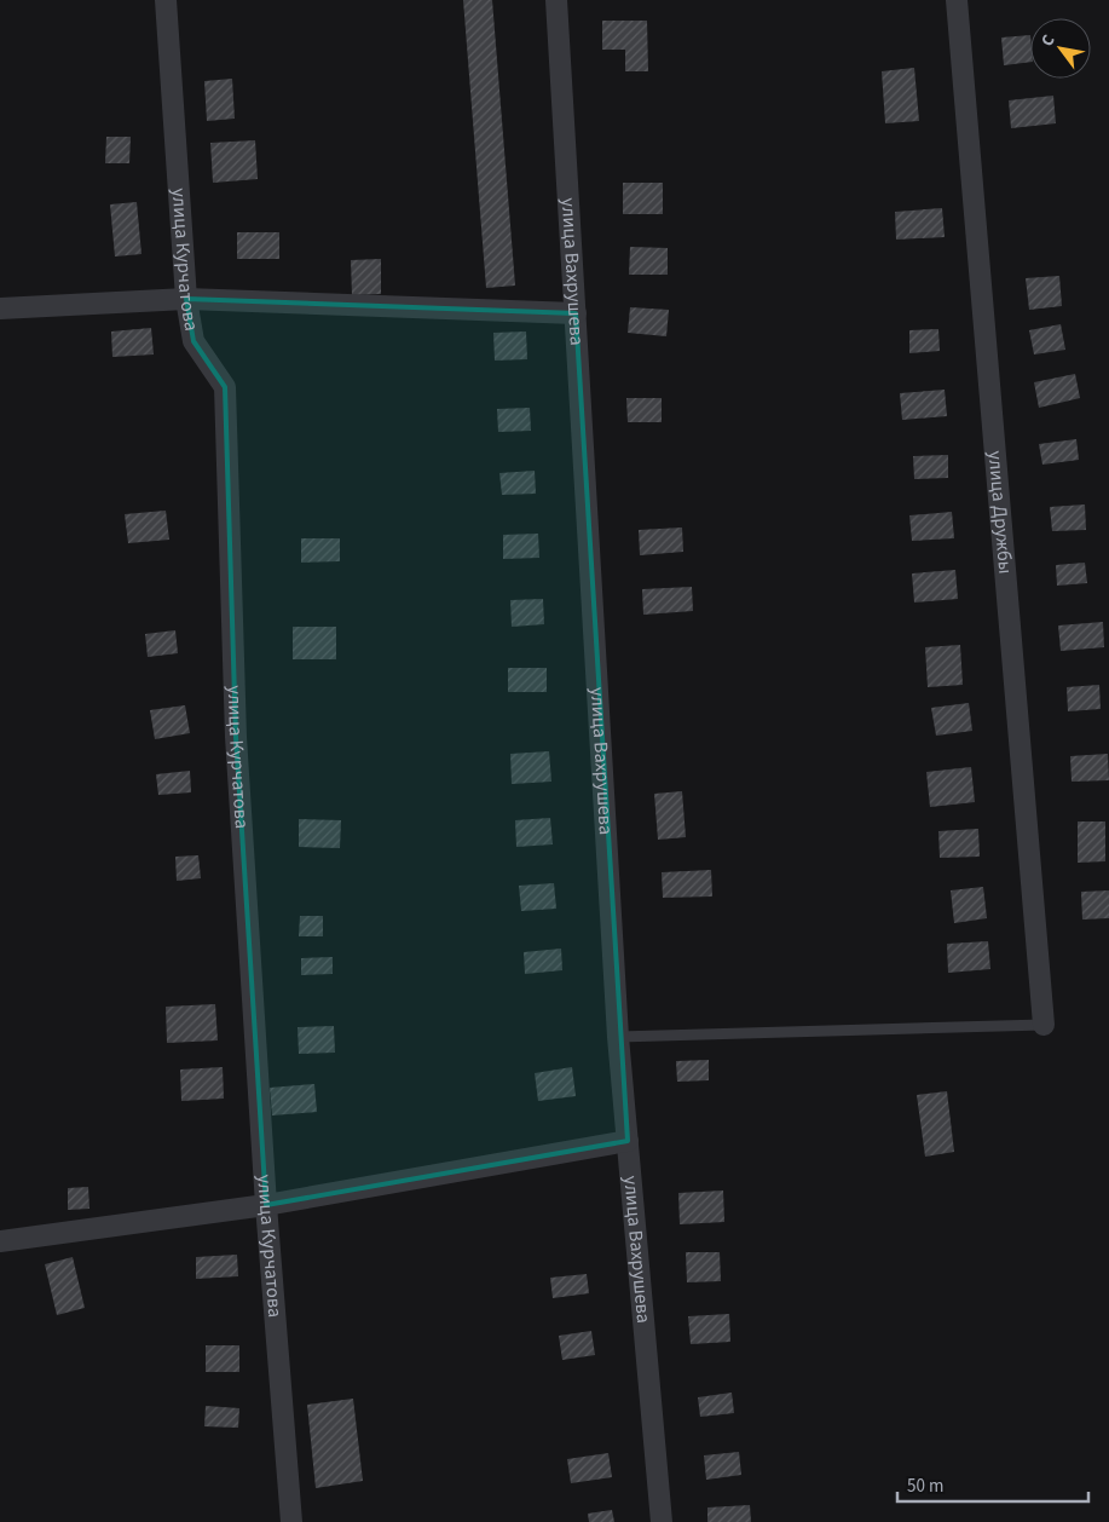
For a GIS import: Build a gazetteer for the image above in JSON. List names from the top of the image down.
{
  "streets": {
    "street": ["улица Курчатова", "улица Вахрушева", "улица Дружбы"]
  },
  "scale_bar": "50 m",
  "north": "top left"
}
